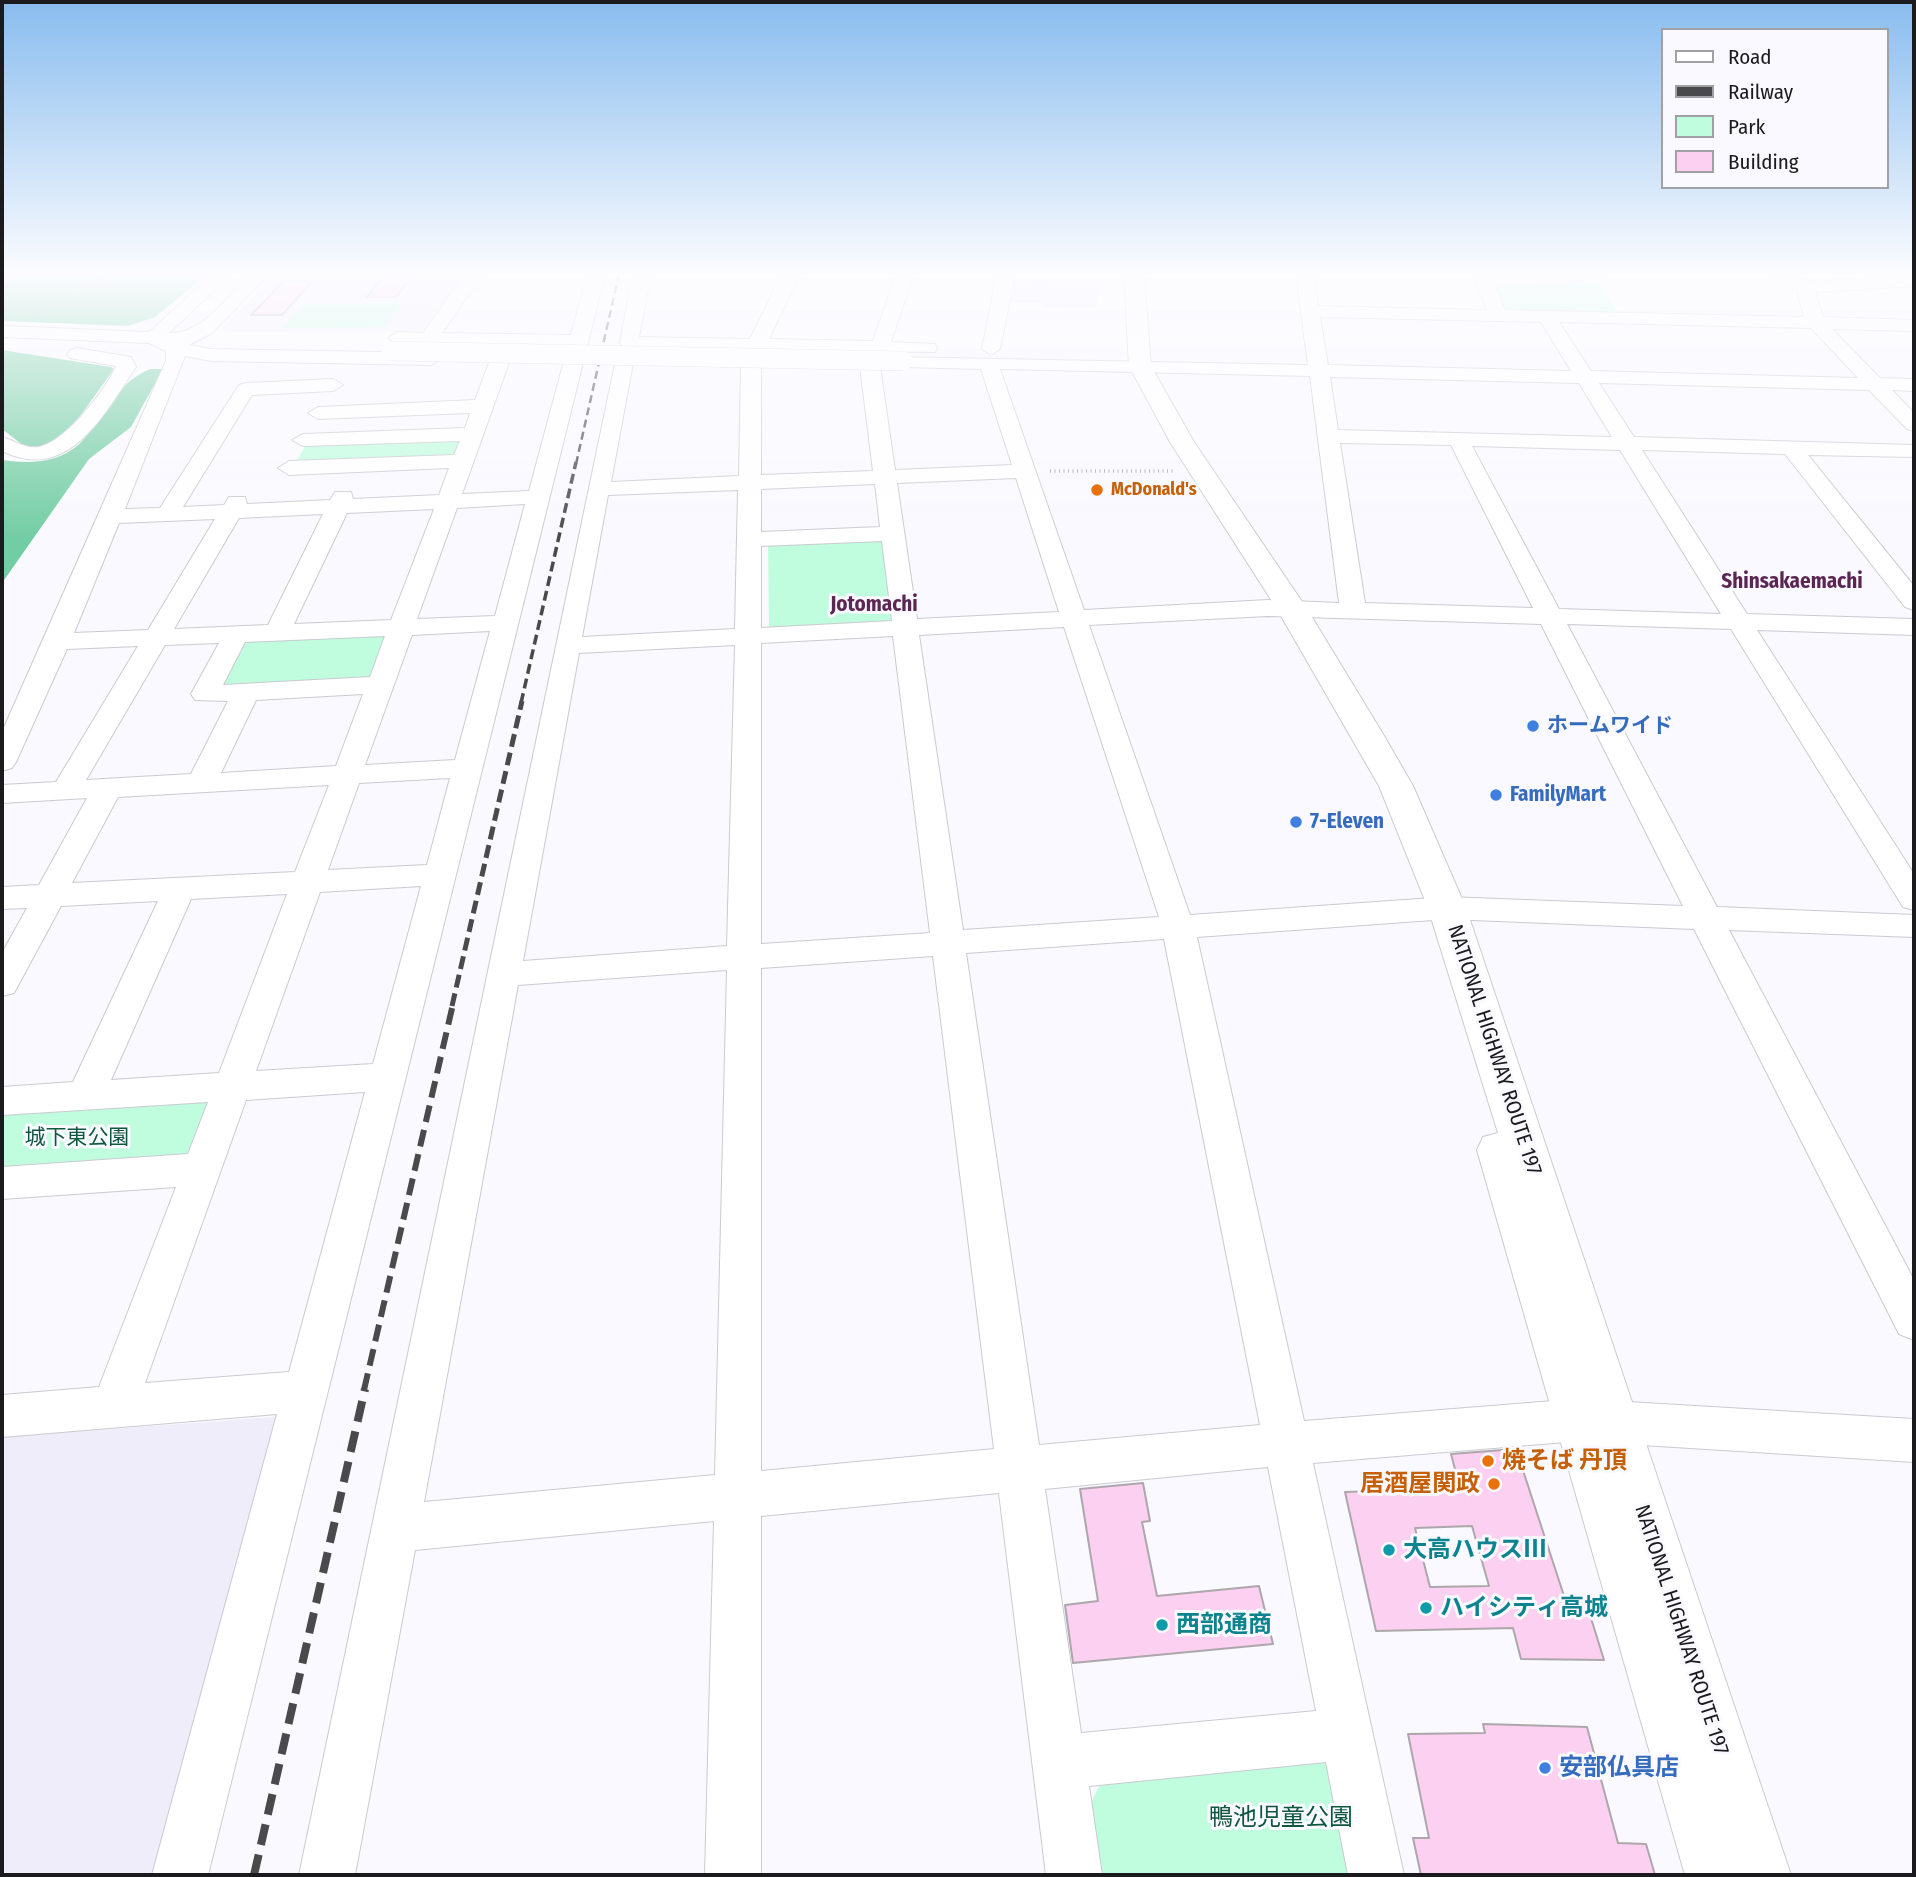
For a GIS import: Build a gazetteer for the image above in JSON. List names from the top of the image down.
{
  "streets": {
    "highway": ["NATIONAL HIGHWAY ROUTE 197"]
  },
  "districts": ["Shinsakaemachi", "Jotomachi"],
  "parks": ["城下東公園", "鴨池児童公園"],
  "places": [
    "McDonald's",
    "ホームワイド",
    "FamilyMart",
    "7-Eleven",
    "焼そば 丹頂",
    "居酒屋関政",
    "大高ハウスⅢ",
    "ハイシティ高城",
    "西部通商",
    "安部仏具店"
  ],
  "legend": [
    "Road",
    "Railway",
    "Park",
    "Building"
  ]
}
